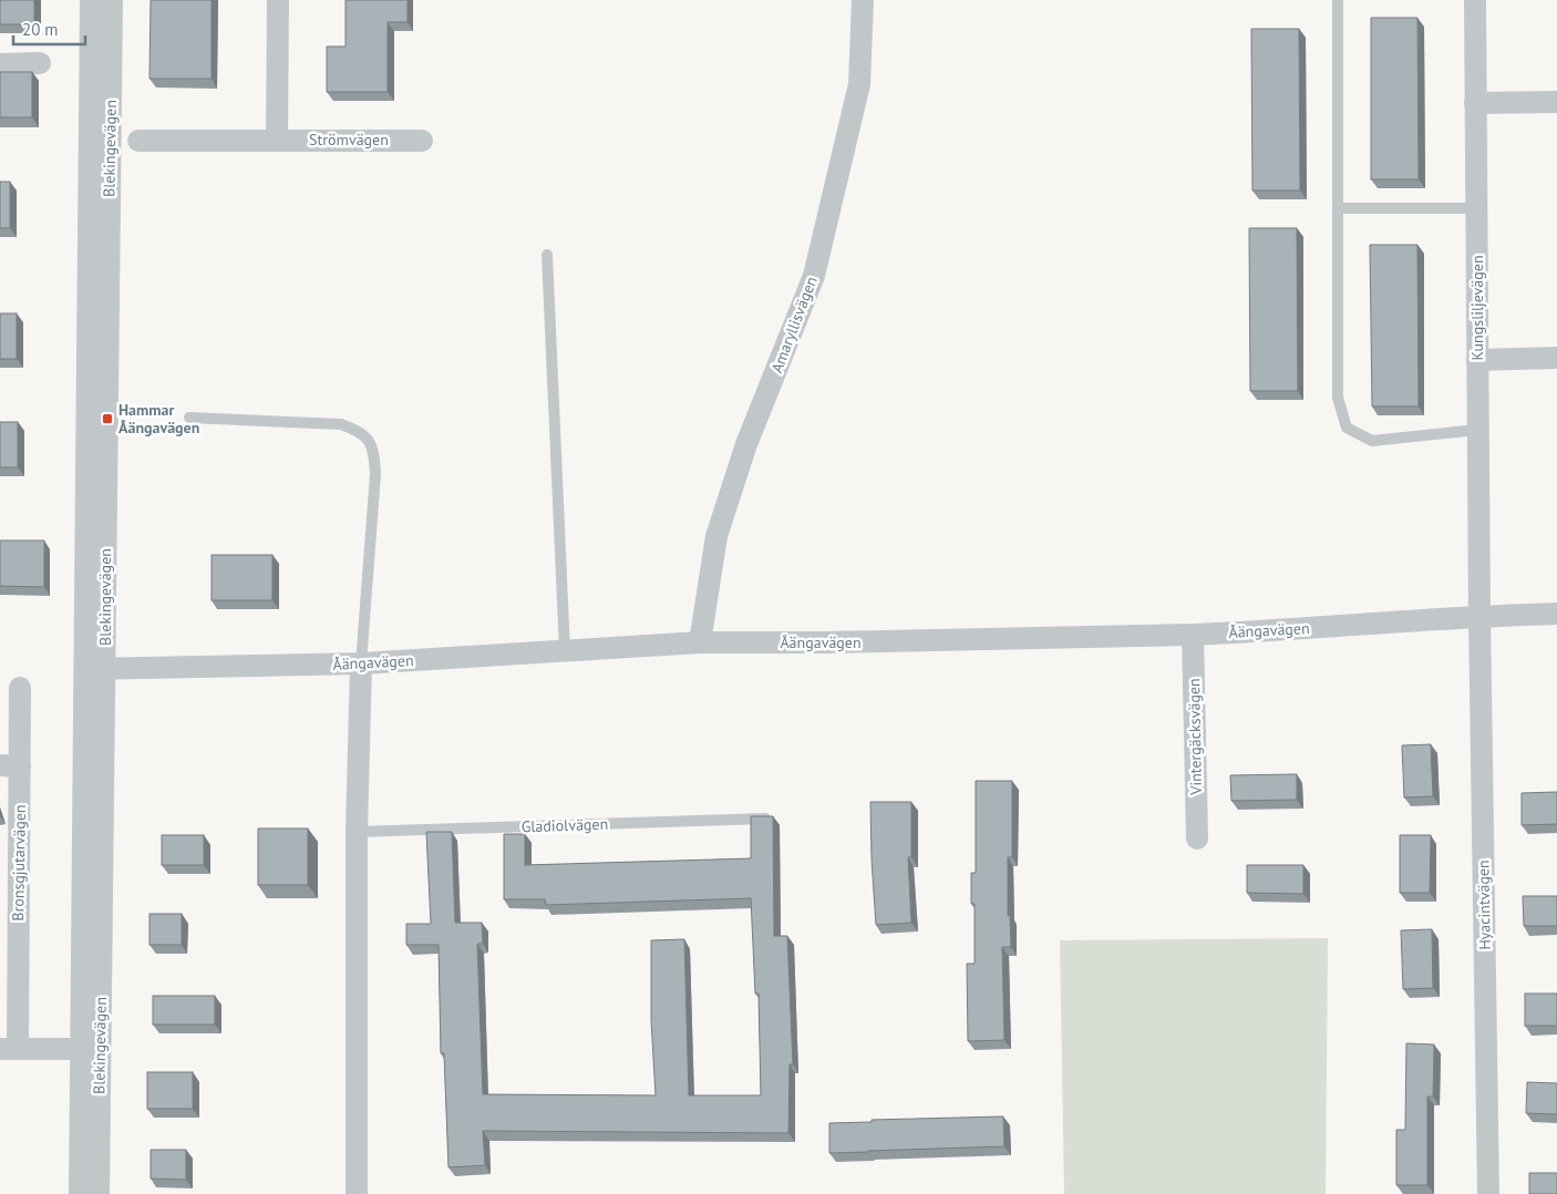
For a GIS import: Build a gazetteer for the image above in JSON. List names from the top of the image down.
{
  "streets": {
    "street": [
      "Strömvägen",
      "Blekingevägen",
      "Kungsliljevägen",
      "Amaryllisvägen",
      "Åängavägen",
      "Vintergäcksvägen",
      "Bronsgjutarvägen",
      "Hyacintvägen"
    ],
    "lane": ["Gladiolvägen"]
  },
  "crossings": [
    ["Blekingevägen", "Åängavägen"],
    ["Blekingevägen", "Bronsgjutarvägen"],
    ["Kungsliljevägen", "Åängavägen"],
    ["Kungsliljevägen", "Hyacintvägen"],
    ["Amaryllisvägen", "Åängavägen"],
    ["Åängavägen", "Vintergäcksvägen"],
    ["Åängavägen", "Hyacintvägen"]
  ],
  "places": {
    "transit": ["Hammar Åängavägen"]
  },
  "scale_bar": "20 m"
}
